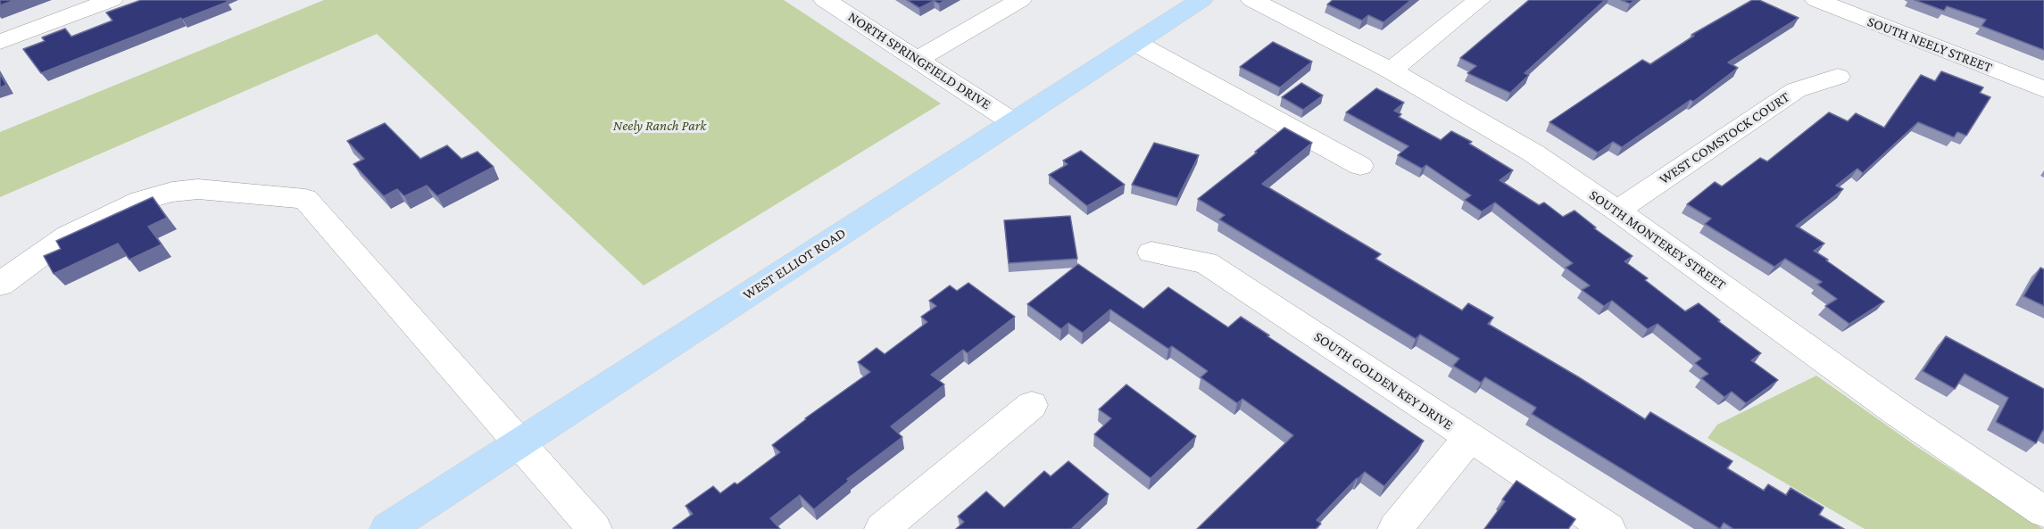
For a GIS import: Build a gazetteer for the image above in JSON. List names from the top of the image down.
{
  "streets": {
    "main road": ["WEST ELLIOT ROAD"],
    "street": [
      "SOUTH NEELY STREET",
      "NORTH SPRINGFIELD DRIVE",
      "WEST COMSTOCK COURT",
      "SOUTH MONTEREY STREET",
      "SOUTH GOLDEN KEY DRIVE"
    ]
  },
  "crossings": [
    ["NORTH SPRINGFIELD DRIVE", "WEST ELLIOT ROAD"],
    ["WEST COMSTOCK COURT", "SOUTH MONTEREY STREET"]
  ],
  "parks": ["Neely Ranch Park"]
}
